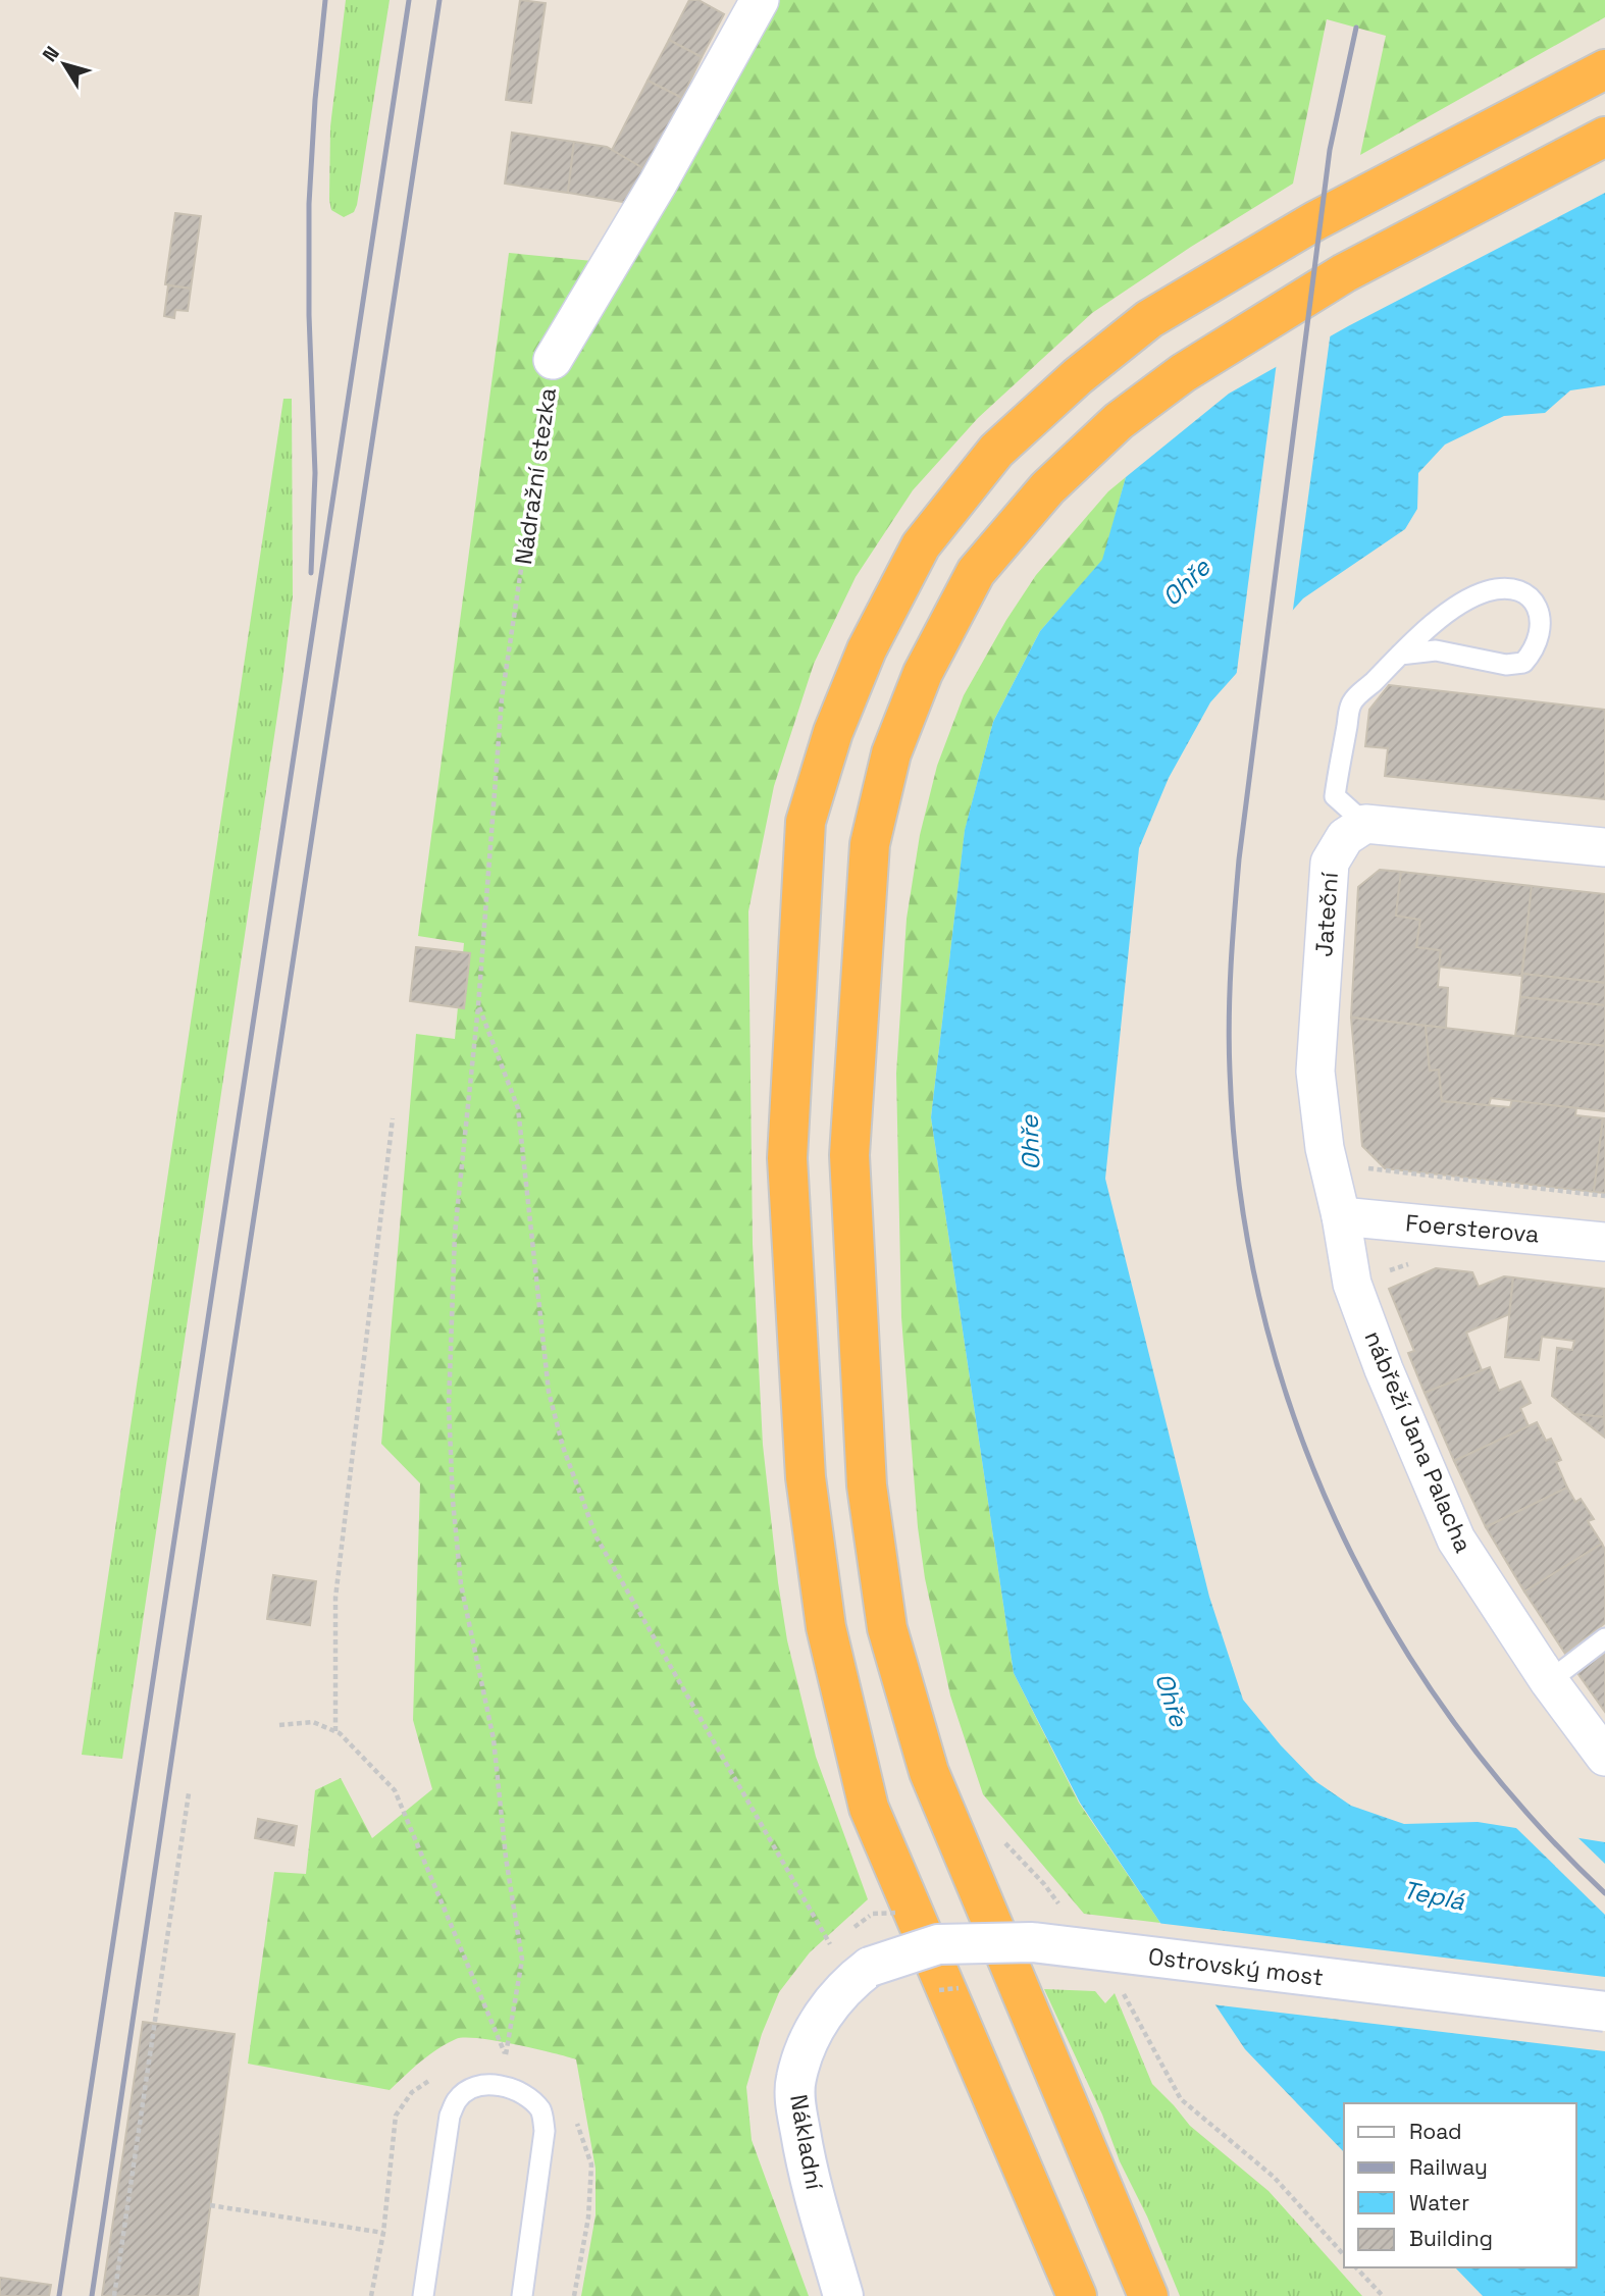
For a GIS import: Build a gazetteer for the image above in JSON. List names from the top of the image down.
{
  "streets": {
    "street": [
      "Nádražní stezka",
      "Jateční",
      "Foersterova",
      "nábřeží Jana Palacha",
      "Ostrovský most",
      "Nákladní"
    ]
  },
  "crossings": [
    ["Jateční", "Foersterova"],
    ["Jateční", "nábřeží Jana Palacha"],
    ["Foersterova", "nábřeží Jana Palacha"],
    ["Ostrovský most", "Nákladní"]
  ],
  "water": ["Ohře", "Teplá"],
  "legend": [
    "Road",
    "Railway",
    "Water",
    "Building"
  ],
  "north": "top left"
}
